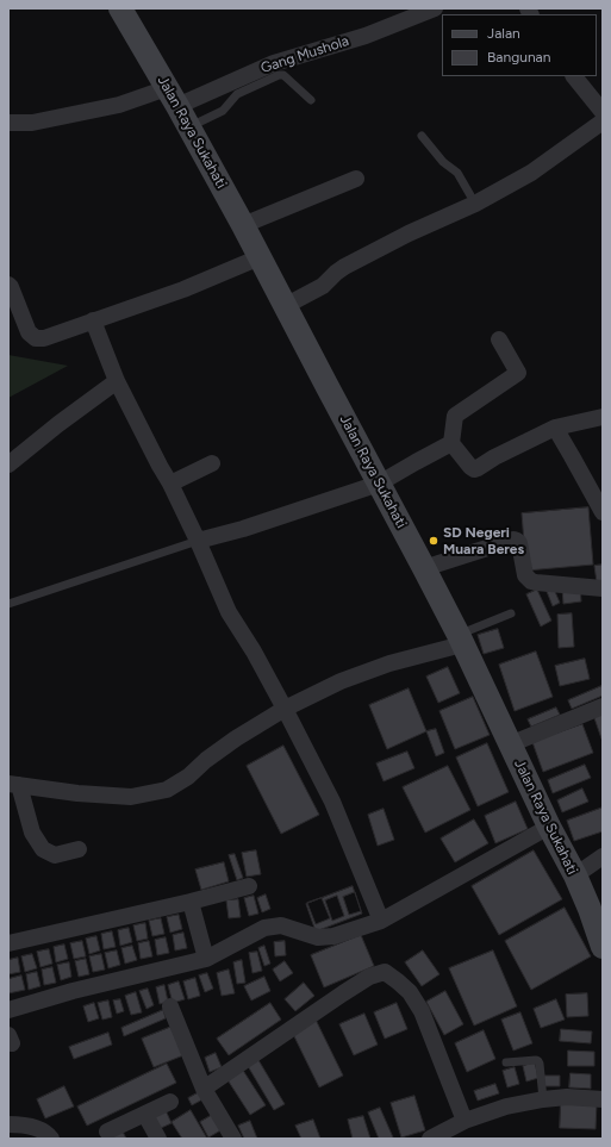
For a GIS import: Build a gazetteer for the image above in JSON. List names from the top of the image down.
{
  "streets": {
    "main road": ["Jalan Raya Sukahati"],
    "street": ["Gang Mushola"]
  },
  "crossings": [
    ["Gang Mushola", "Jalan Raya Sukahati"]
  ],
  "places": ["SD Negeri Muara Beres"],
  "legend": ["Jalan", "Bangunan"]
}
